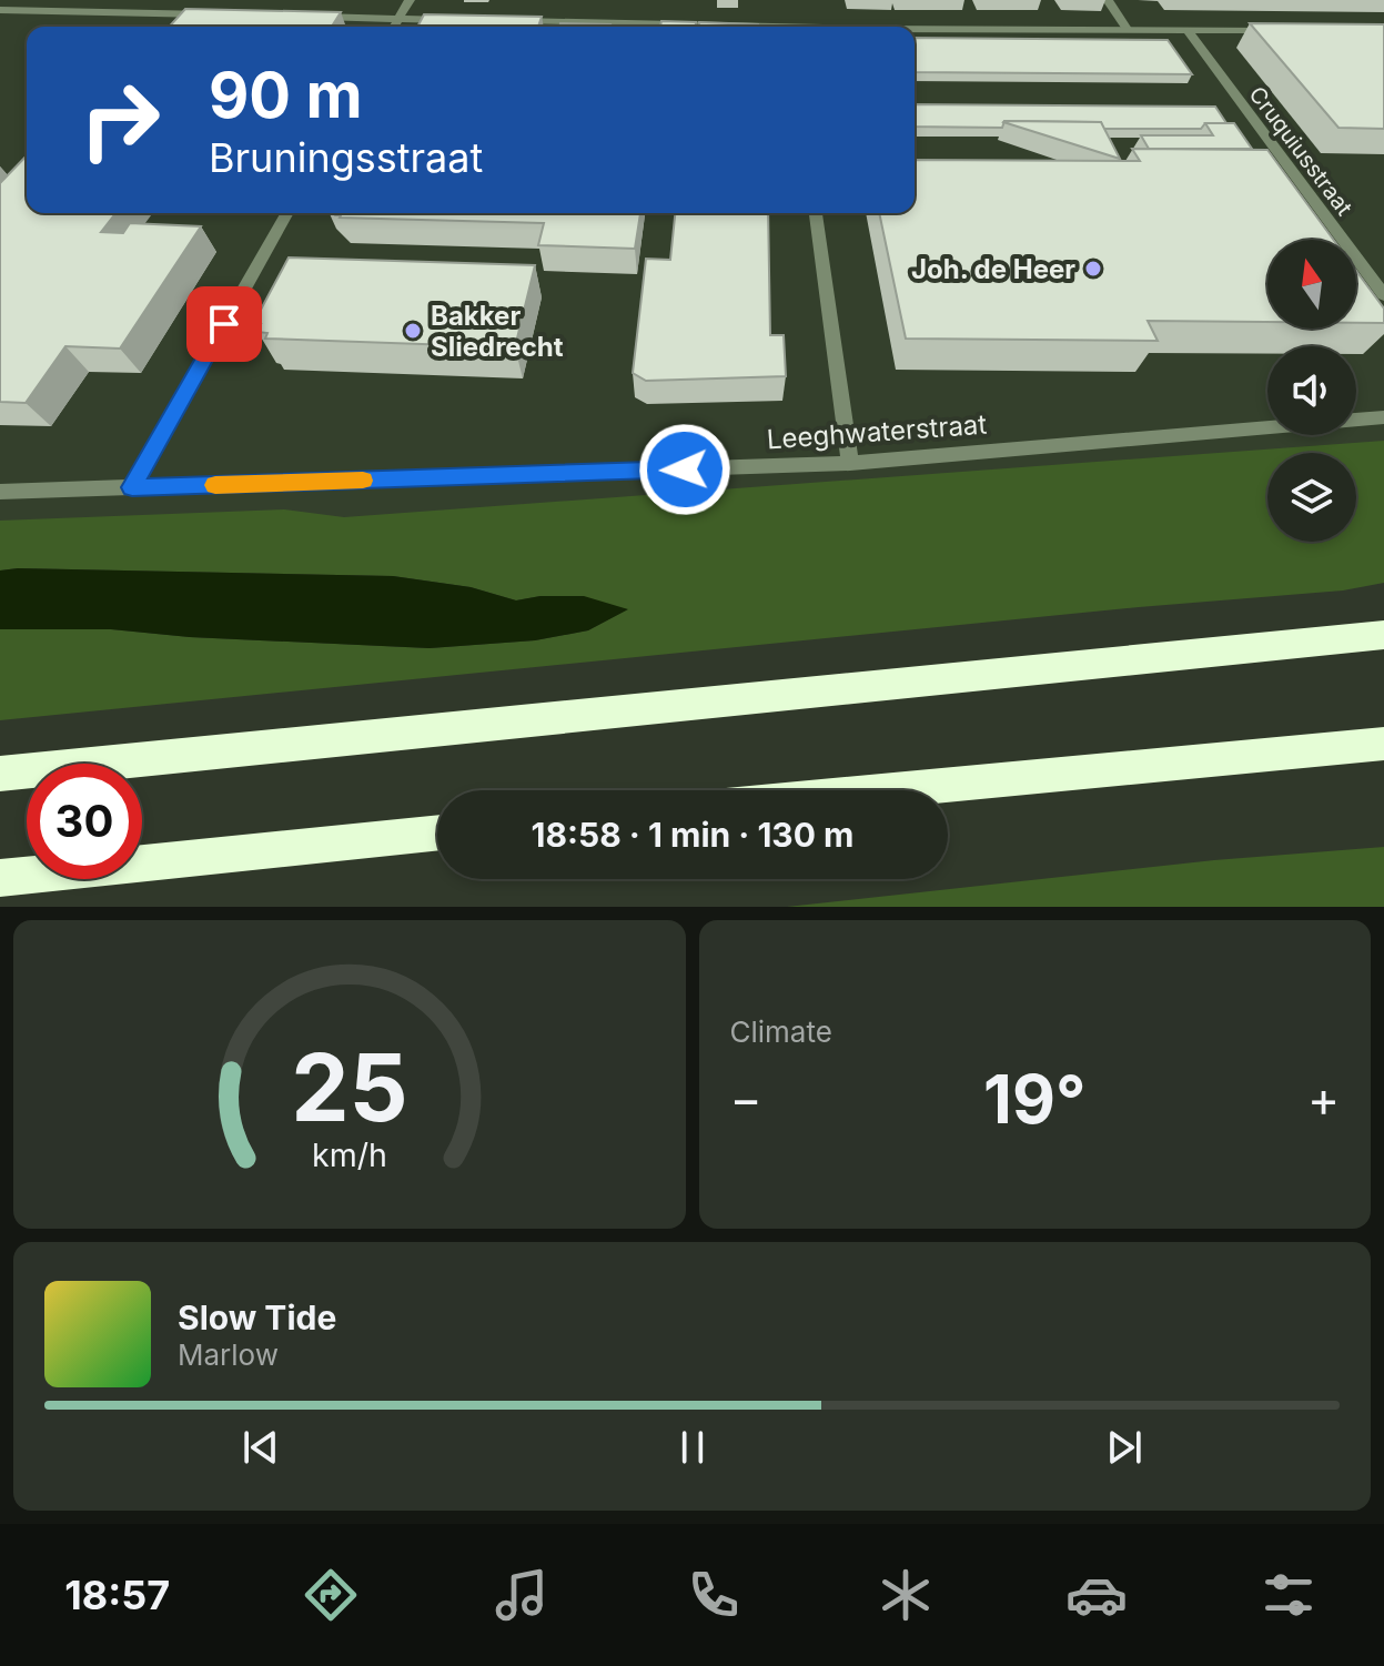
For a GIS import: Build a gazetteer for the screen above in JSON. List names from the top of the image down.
{
  "streets": {
    "street": ["Cruquiusstraat", "Leeghwaterstraat"]
  },
  "places": ["Joh. de Heer", "Bakker Sliedrecht"],
  "north": "top",
  "page": {
    "turn": ["90 m", "Bruningsstraat"],
    "limit": "30",
    "trip": "18:58 · 1 min · 130 m",
    "tile": "Climate",
    "heat": ["−", "19°", "+"],
    "song": ["Slow Tide", "Marlow"],
    "tabs": "18:57",
    "gauge": ["25", "km/h"]
  }
}
